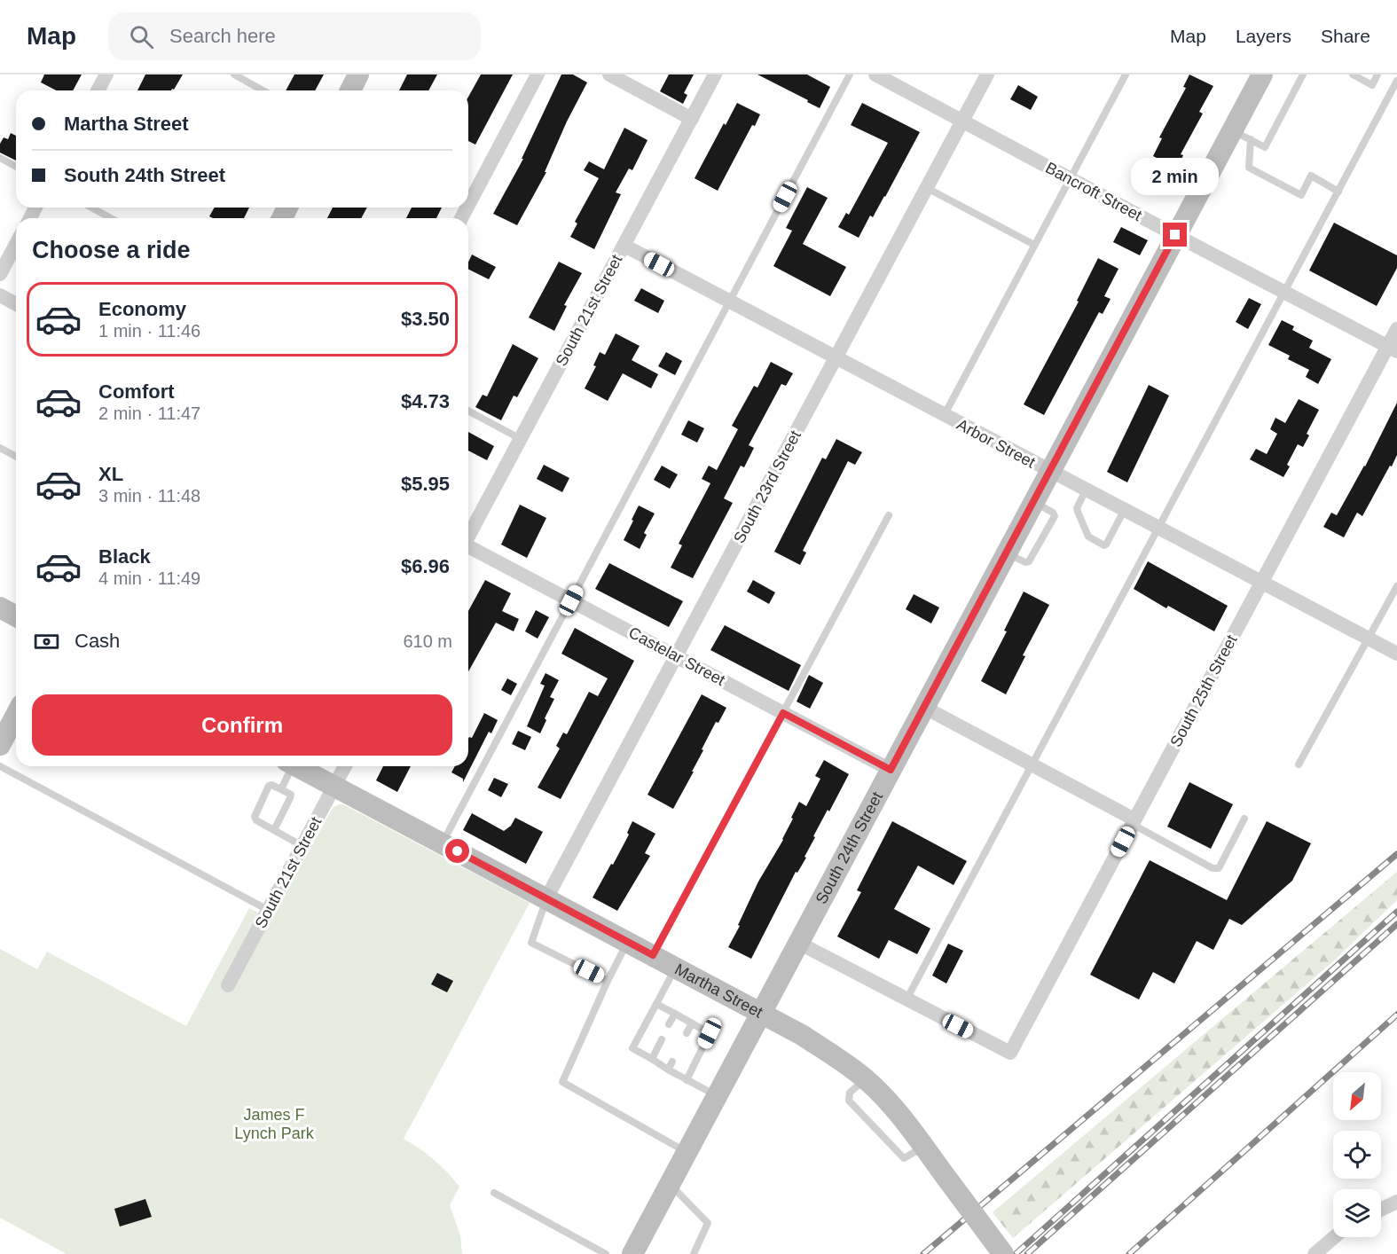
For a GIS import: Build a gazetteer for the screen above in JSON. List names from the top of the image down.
{
  "streets": {
    "main road": ["South 24th Street", "Martha Street"],
    "street": [
      "Bancroft Street",
      "South 21st Street",
      "Arbor Street",
      "South 23rd Street",
      "Castelar Street",
      "South 25th Street"
    ]
  },
  "crossings": [
    ["Bancroft Street", "South 23rd Street"],
    ["Bancroft Street", "South 25th Street"],
    ["Bancroft Street", "South 24th Street"],
    ["South 21st Street", "Arbor Street"],
    ["South 21st Street", "Martha Street"],
    ["Arbor Street", "South 23rd Street"],
    ["Arbor Street", "South 25th Street"],
    ["Arbor Street", "South 24th Street"],
    ["South 23rd Street", "Castelar Street"],
    ["South 23rd Street", "Martha Street"],
    ["Castelar Street", "South 24th Street"],
    ["South 24th Street", "Martha Street"]
  ],
  "parks": ["James F Lynch Park"],
  "north": "bottom left",
  "page": {
    "header": "Map",
    "search": "Search here",
    "nav": ["Map", "Layers", "Share"],
    "banner": ["Martha Street", "South 24th Street"],
    "bubble": "2 min",
    "heading": "Choose a ride",
    "list": [
      {
        "name": "Economy",
        "note": "1 min · 11:46",
        "value": "$3.50"
      },
      {
        "name": "Comfort",
        "note": "2 min · 11:47",
        "value": "$4.73"
      },
      {
        "name": "XL",
        "note": "3 min · 11:48",
        "value": "$5.95"
      },
      {
        "name": "Black",
        "note": "4 min · 11:49",
        "value": "$6.96"
      }
    ],
    "pay": ["Cash", "610 m"],
    "buttons": "Confirm"
  }
}
